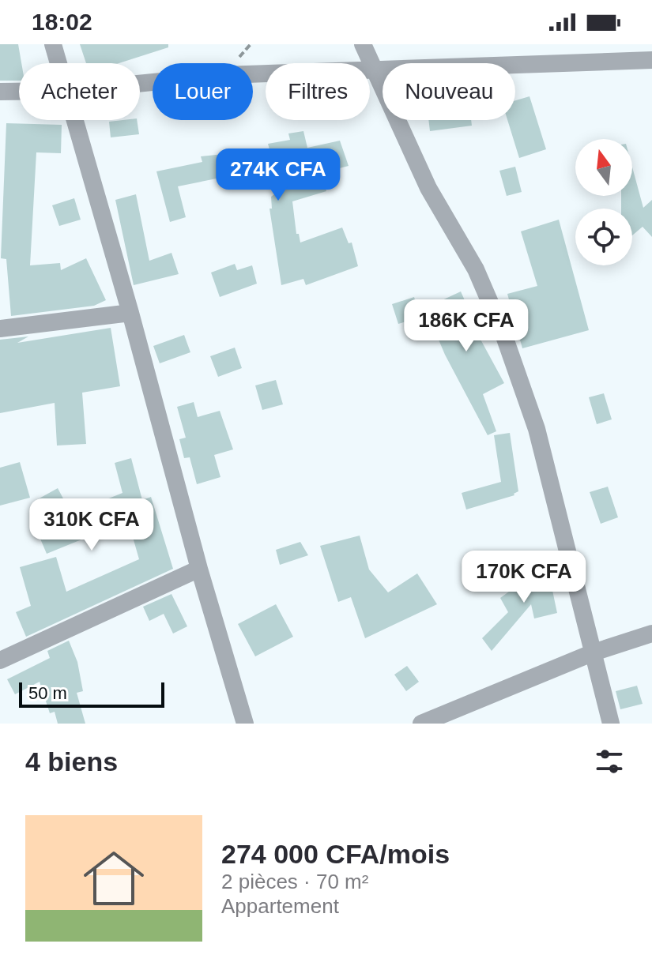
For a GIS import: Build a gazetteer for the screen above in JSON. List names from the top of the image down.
{
  "scale_bar": "50 m",
  "north": "top",
  "page": {
    "status": "18:02",
    "chip": [
      "Acheter",
      "Louer",
      "Filtres",
      "Nouveau"
    ],
    "price": [
      "274K CFA",
      "186K CFA",
      "310K CFA",
      "170K CFA"
    ],
    "scale": "50 m",
    "heading": "4 biens",
    "list": [
      {
        "name": "274 000 CFA/mois",
        "note": "2 pièces · 70 m² · Appartement"
      }
    ]
  }
}
